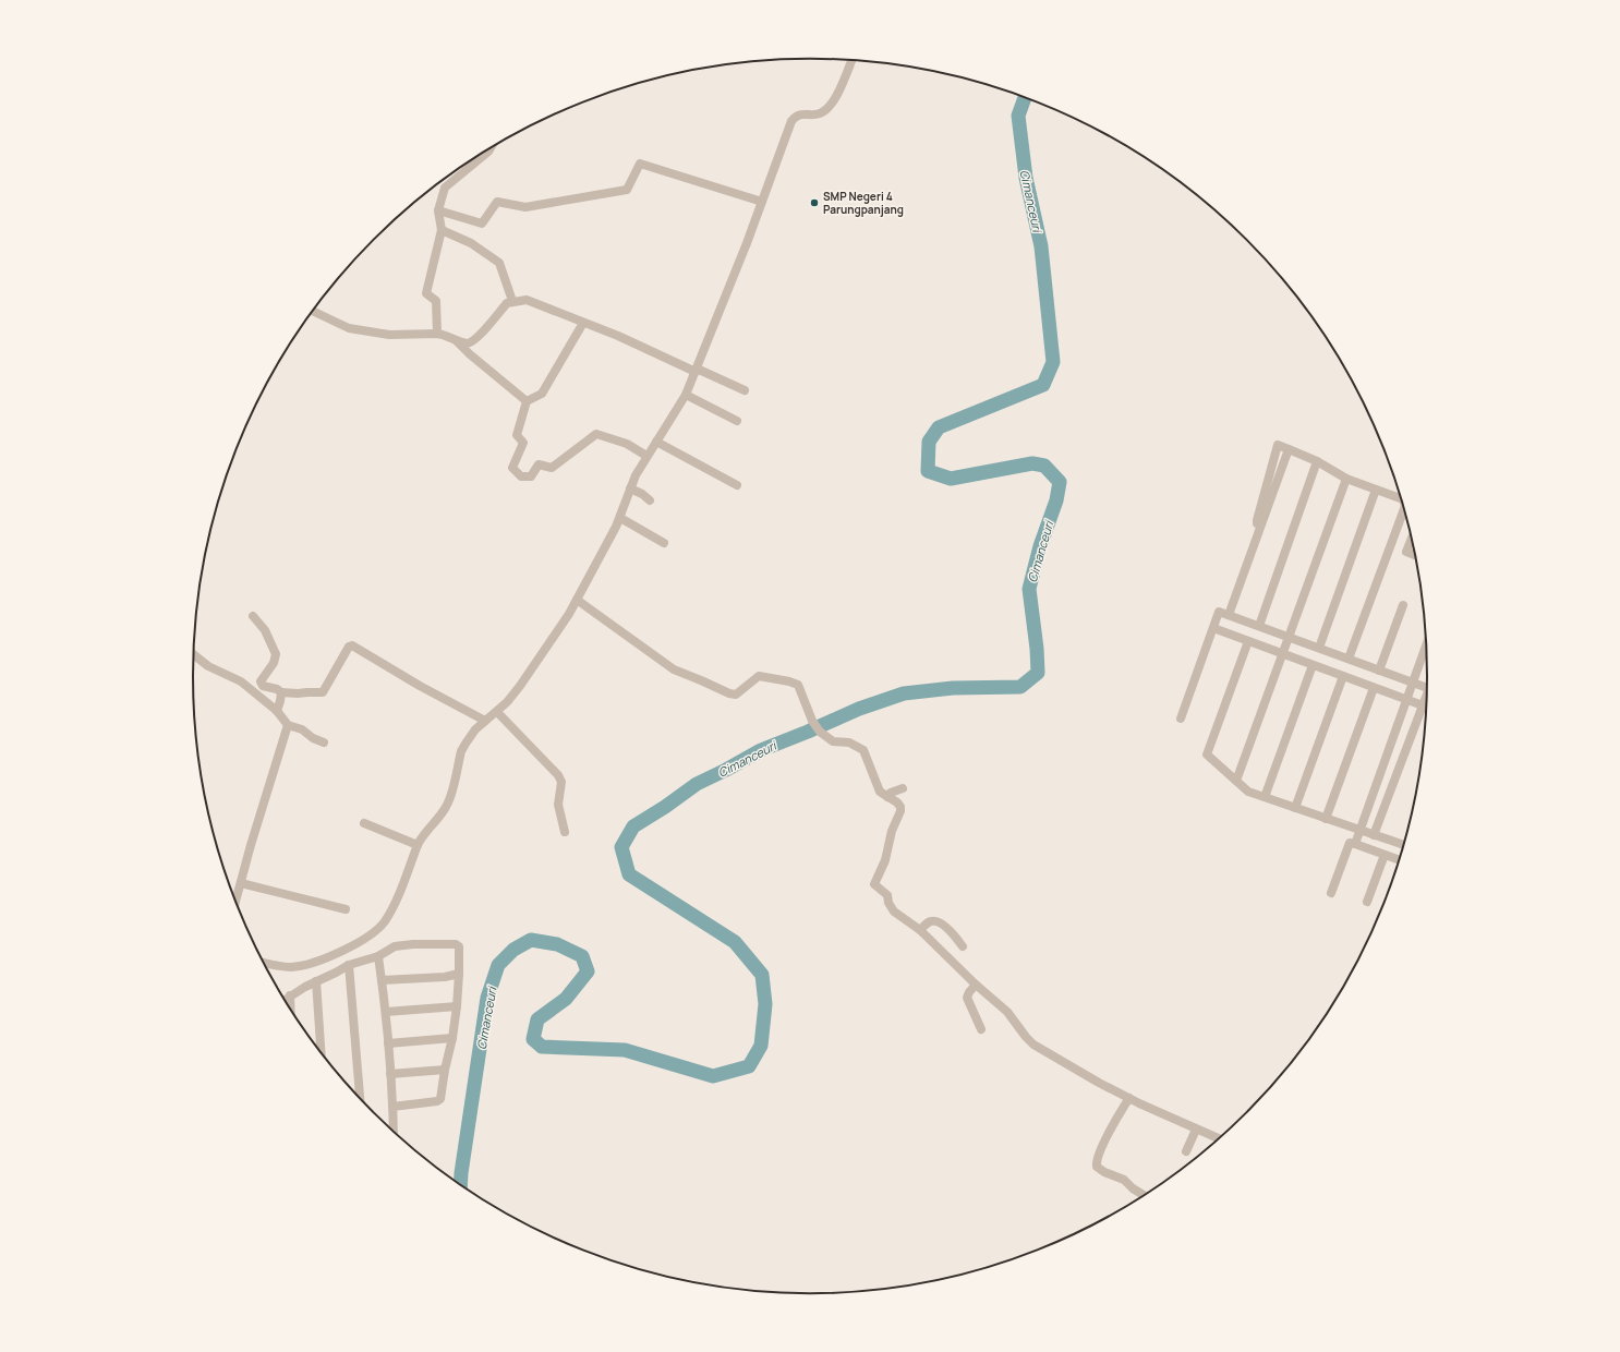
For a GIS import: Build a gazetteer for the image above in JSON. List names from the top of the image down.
{
  "water": ["Cimanceuri"],
  "places": ["SMP Negeri 4 Parungpanjang"]
}
